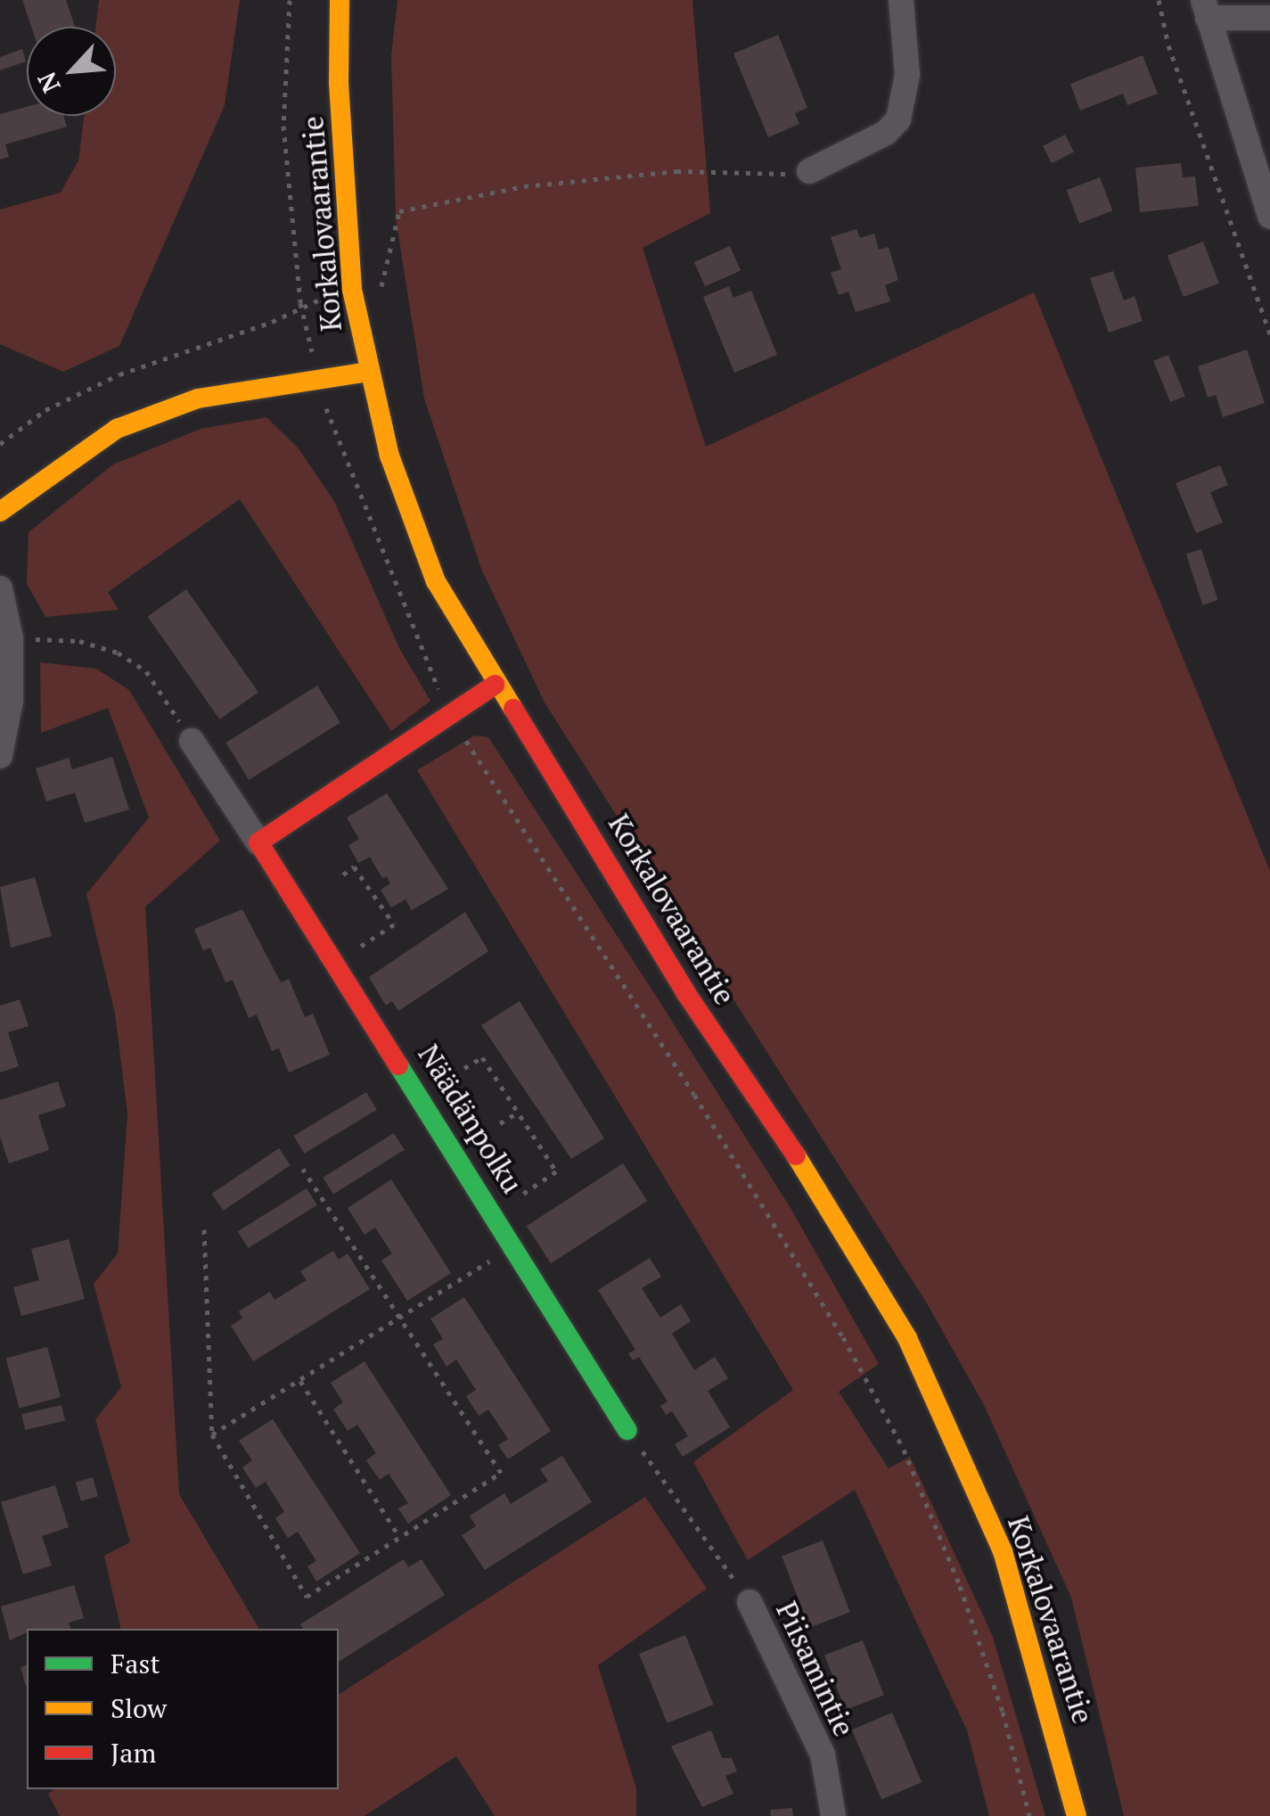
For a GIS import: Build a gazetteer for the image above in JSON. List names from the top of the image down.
{
  "streets": {
    "street": ["Korkalovaarantie", "Näädänpolku", "Piisamintie"]
  },
  "legend": ["Fast", "Slow", "Jam"],
  "north": "bottom left"
}
